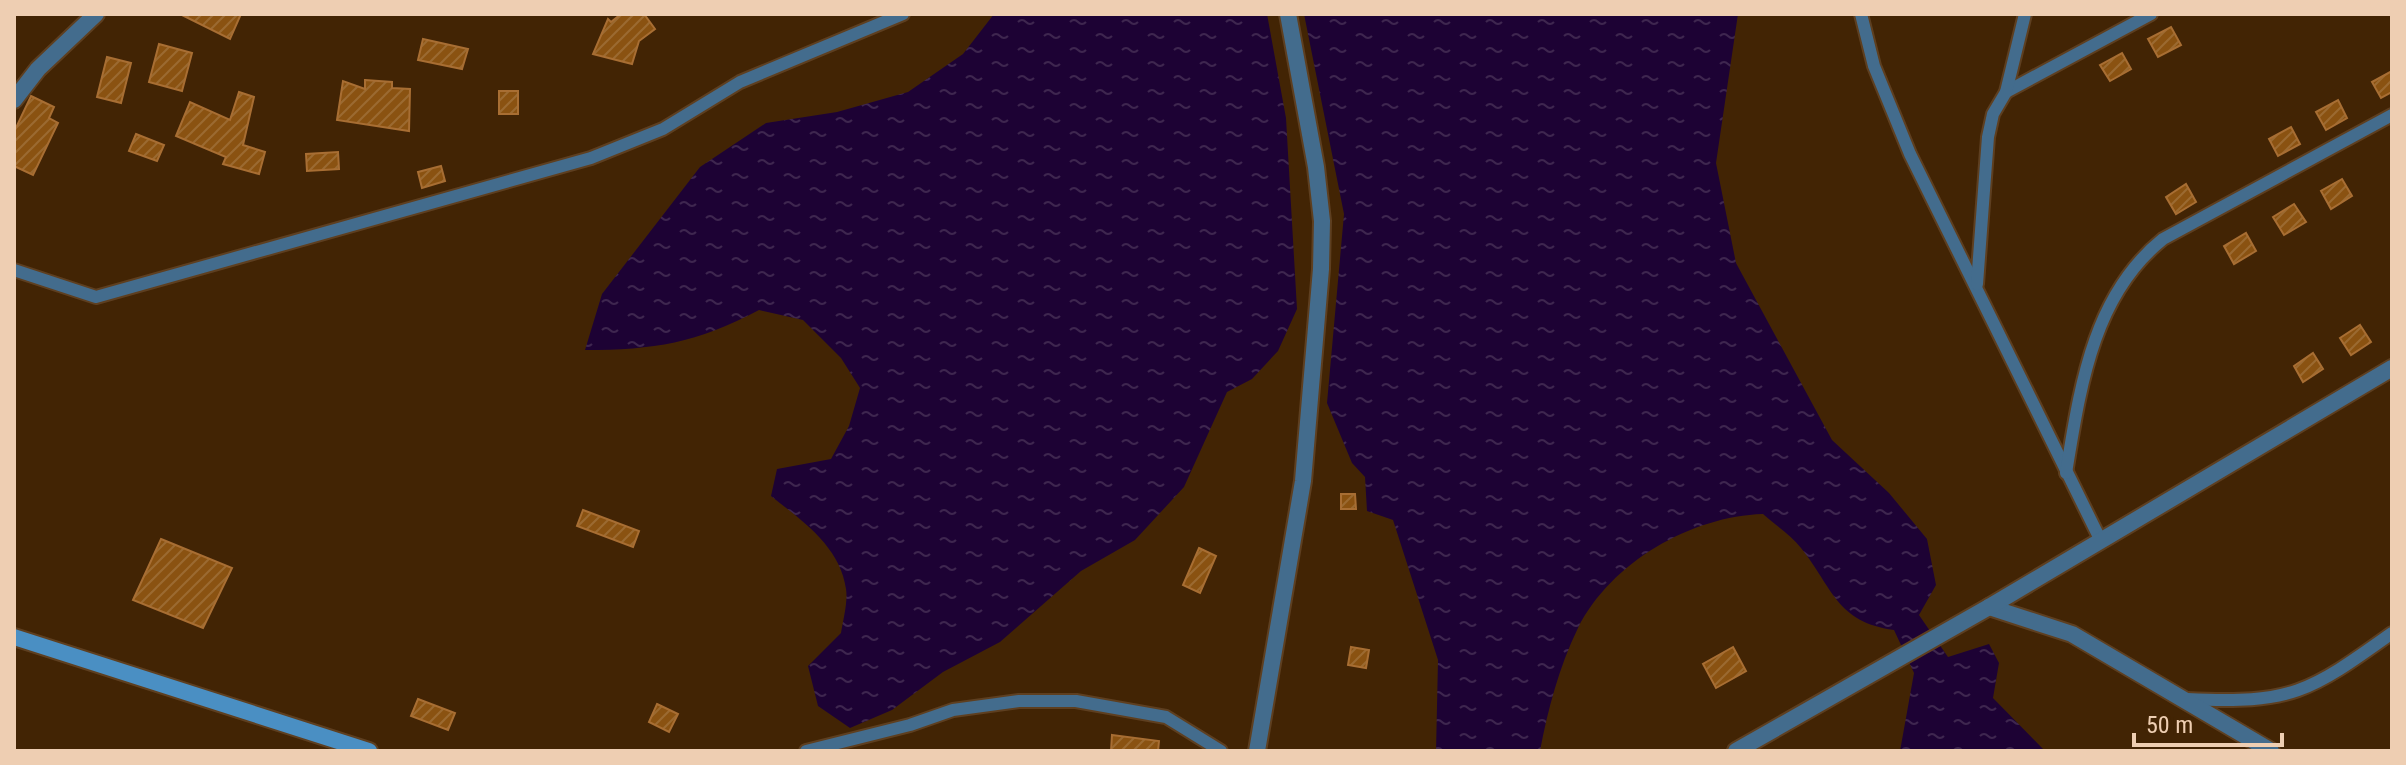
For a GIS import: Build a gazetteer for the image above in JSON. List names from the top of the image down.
{
  "scale_bar": "50 m"
}
